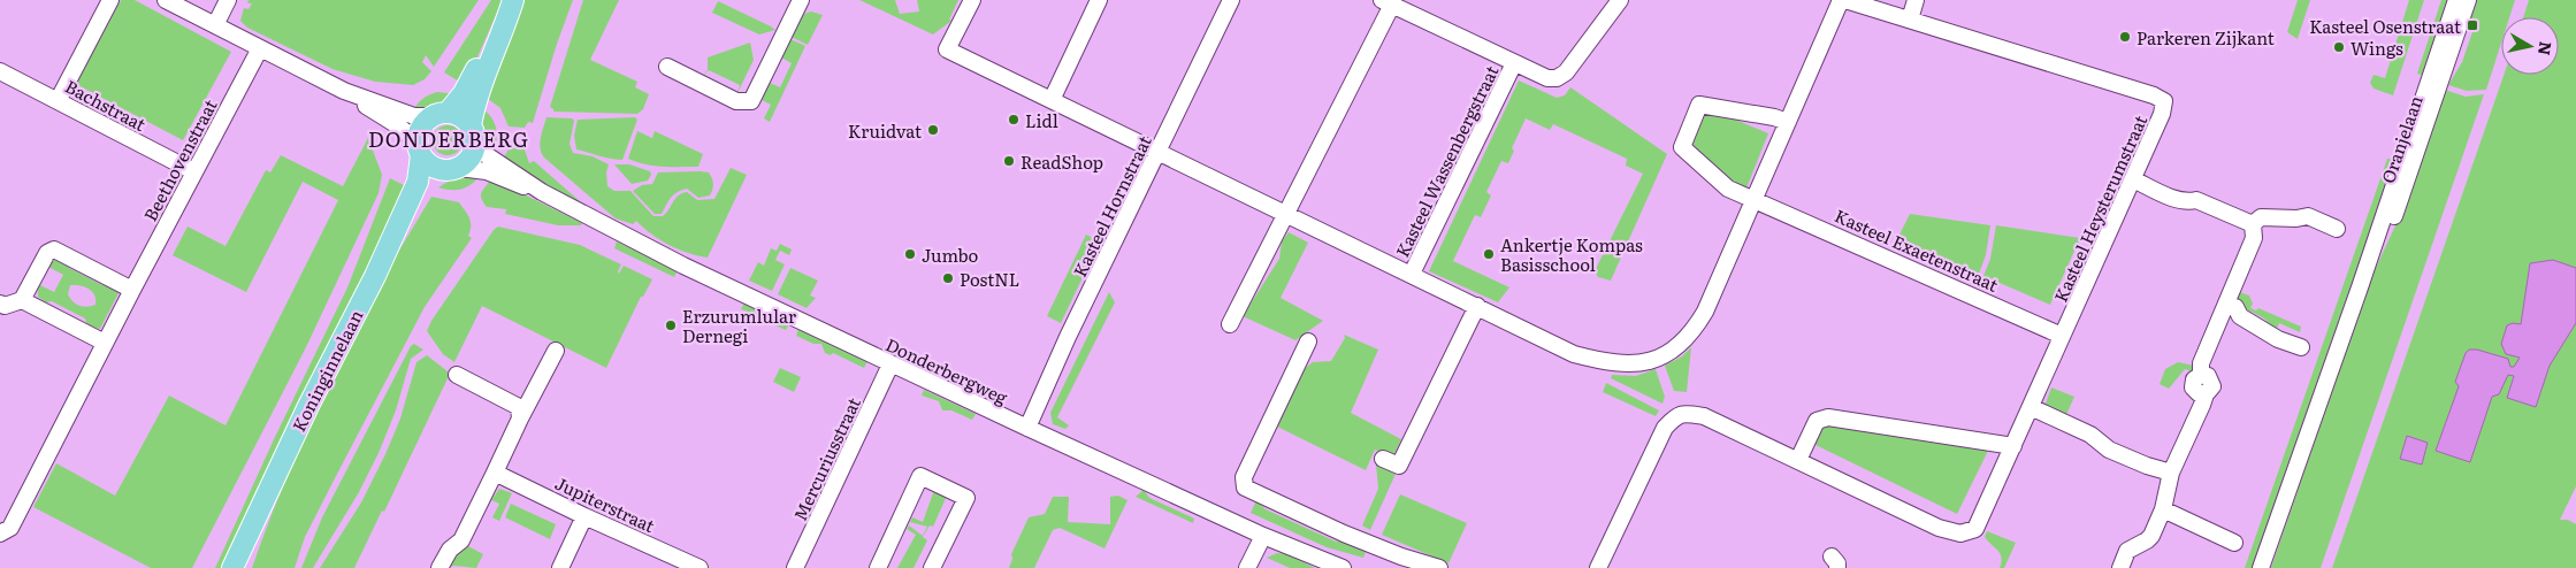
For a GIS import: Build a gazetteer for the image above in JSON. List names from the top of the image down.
{
  "streets": {
    "main road": ["Koninginnelaan"],
    "street": [
      "Bachstraat",
      "Oranjelaan",
      "Beethovenstraat",
      "Kasteel Wassenbergstraat",
      "Kasteel Hornstraat",
      "Kasteel Heysterumstraat",
      "Kasteel Exaetenstraat",
      "Donderbergweg",
      "Mercuriusstraat",
      "Jupiterstraat"
    ]
  },
  "crossings": [
    ["Bachstraat", "Beethovenstraat"],
    ["Kasteel Hornstraat", "Donderbergweg"],
    ["Kasteel Heysterumstraat", "Kasteel Exaetenstraat"],
    ["Koninginnelaan", "Donderbergweg"],
    ["Donderbergweg", "Mercuriusstraat"]
  ],
  "districts": ["DONDERBERG"],
  "places": {
    "transit": ["Kasteel Osenstraat"],
    "other": [
      "Parkeren Zijkant",
      "Wings",
      "Lidl",
      "Kruidvat",
      "ReadShop",
      "Jumbo",
      "Ankertje Kompas Basisschool",
      "PostNL",
      "Erzurumlular Dernegi"
    ]
  },
  "north": "right"
}
